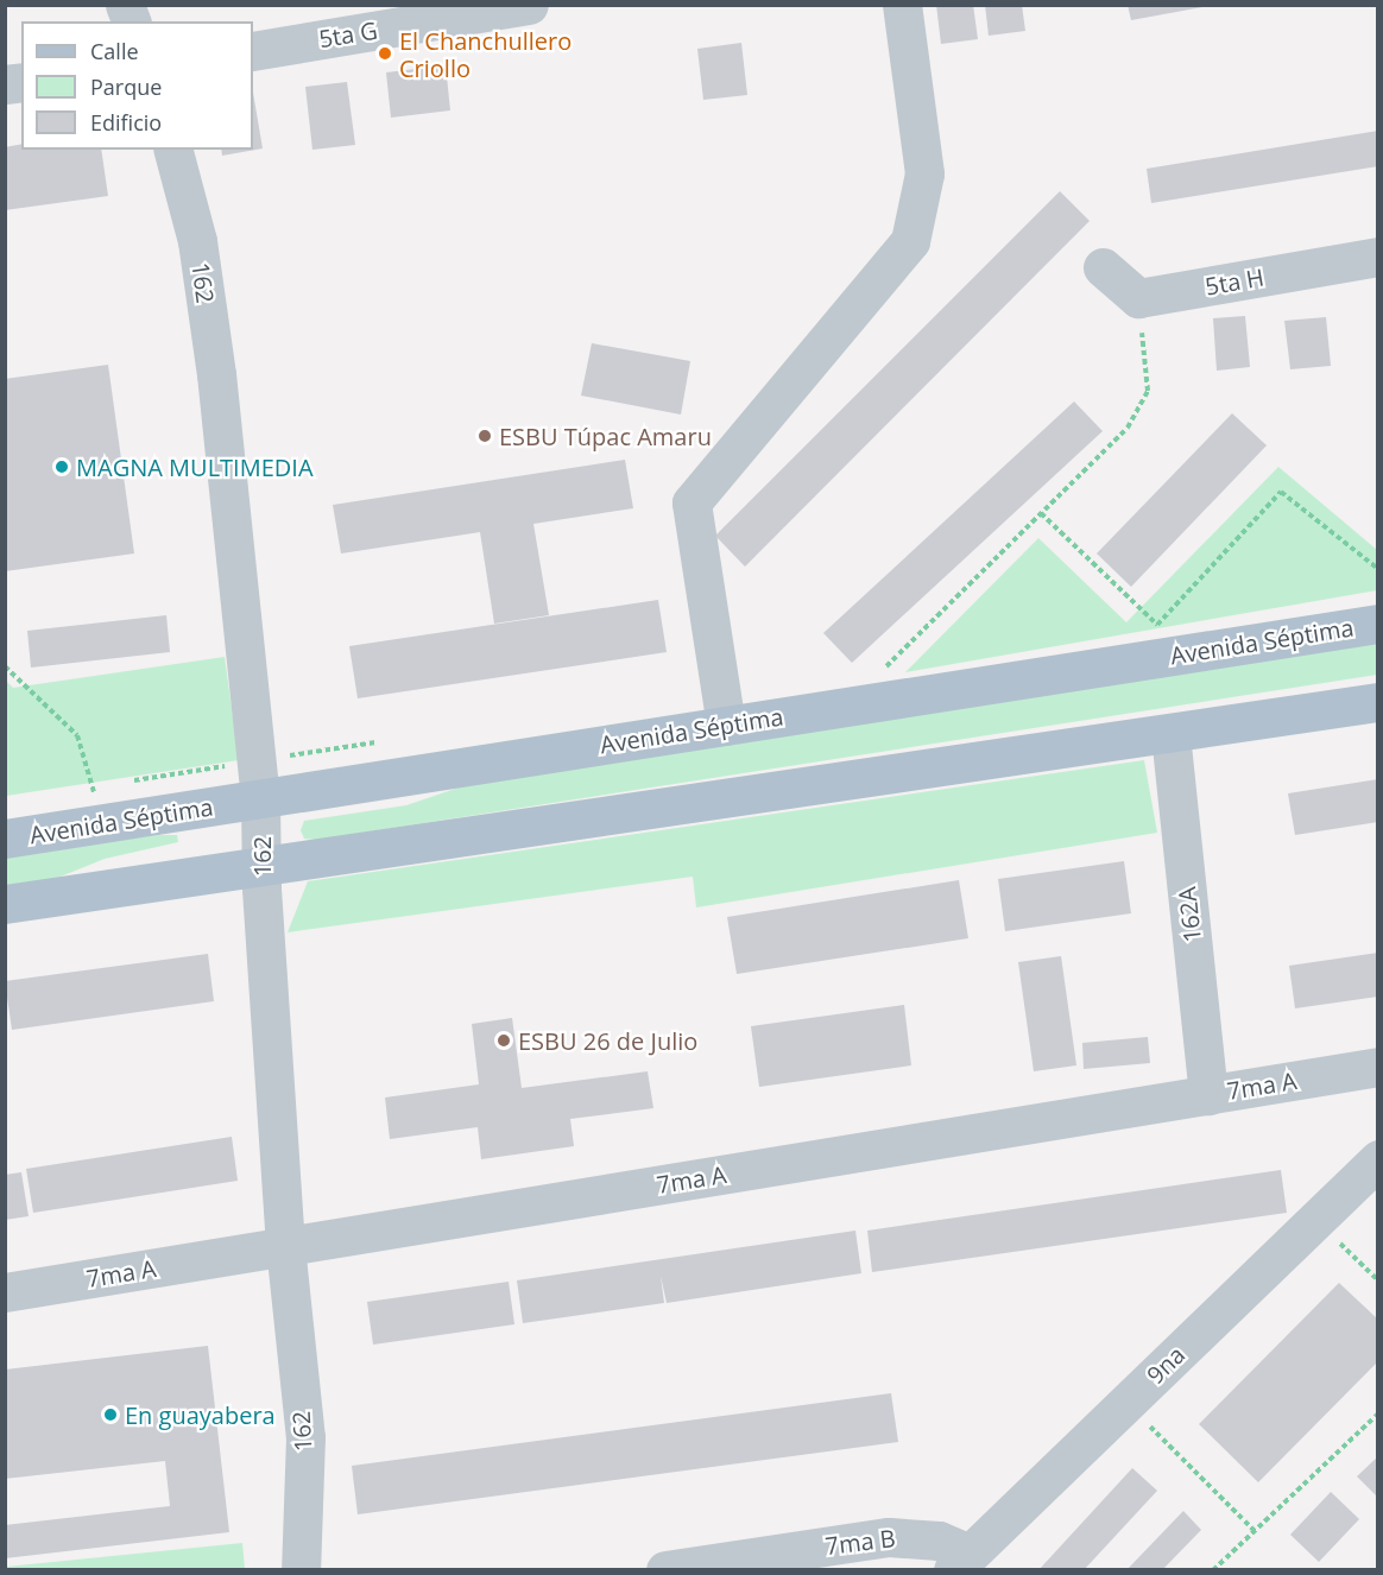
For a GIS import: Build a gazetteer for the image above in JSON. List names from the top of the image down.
{
  "streets": {
    "main road": ["Avenida Séptima"],
    "street": [
      "5ta G",
      "5ta H",
      "162",
      "162A",
      "7ma A",
      "9na",
      "7ma B"
    ]
  },
  "crossings": [
    ["162", "Avenida Séptima"],
    ["162", "7ma A"],
    ["162A", "7ma A"],
    ["9na", "7ma B"]
  ],
  "places": [
    "El Chanchullero Criollo",
    "ESBU Túpac Amaru",
    "MAGNA MULTIMEDIA",
    "ESBU 26 de Julio",
    "En guayabera"
  ],
  "legend": ["Calle", "Parque", "Edificio"]
}
